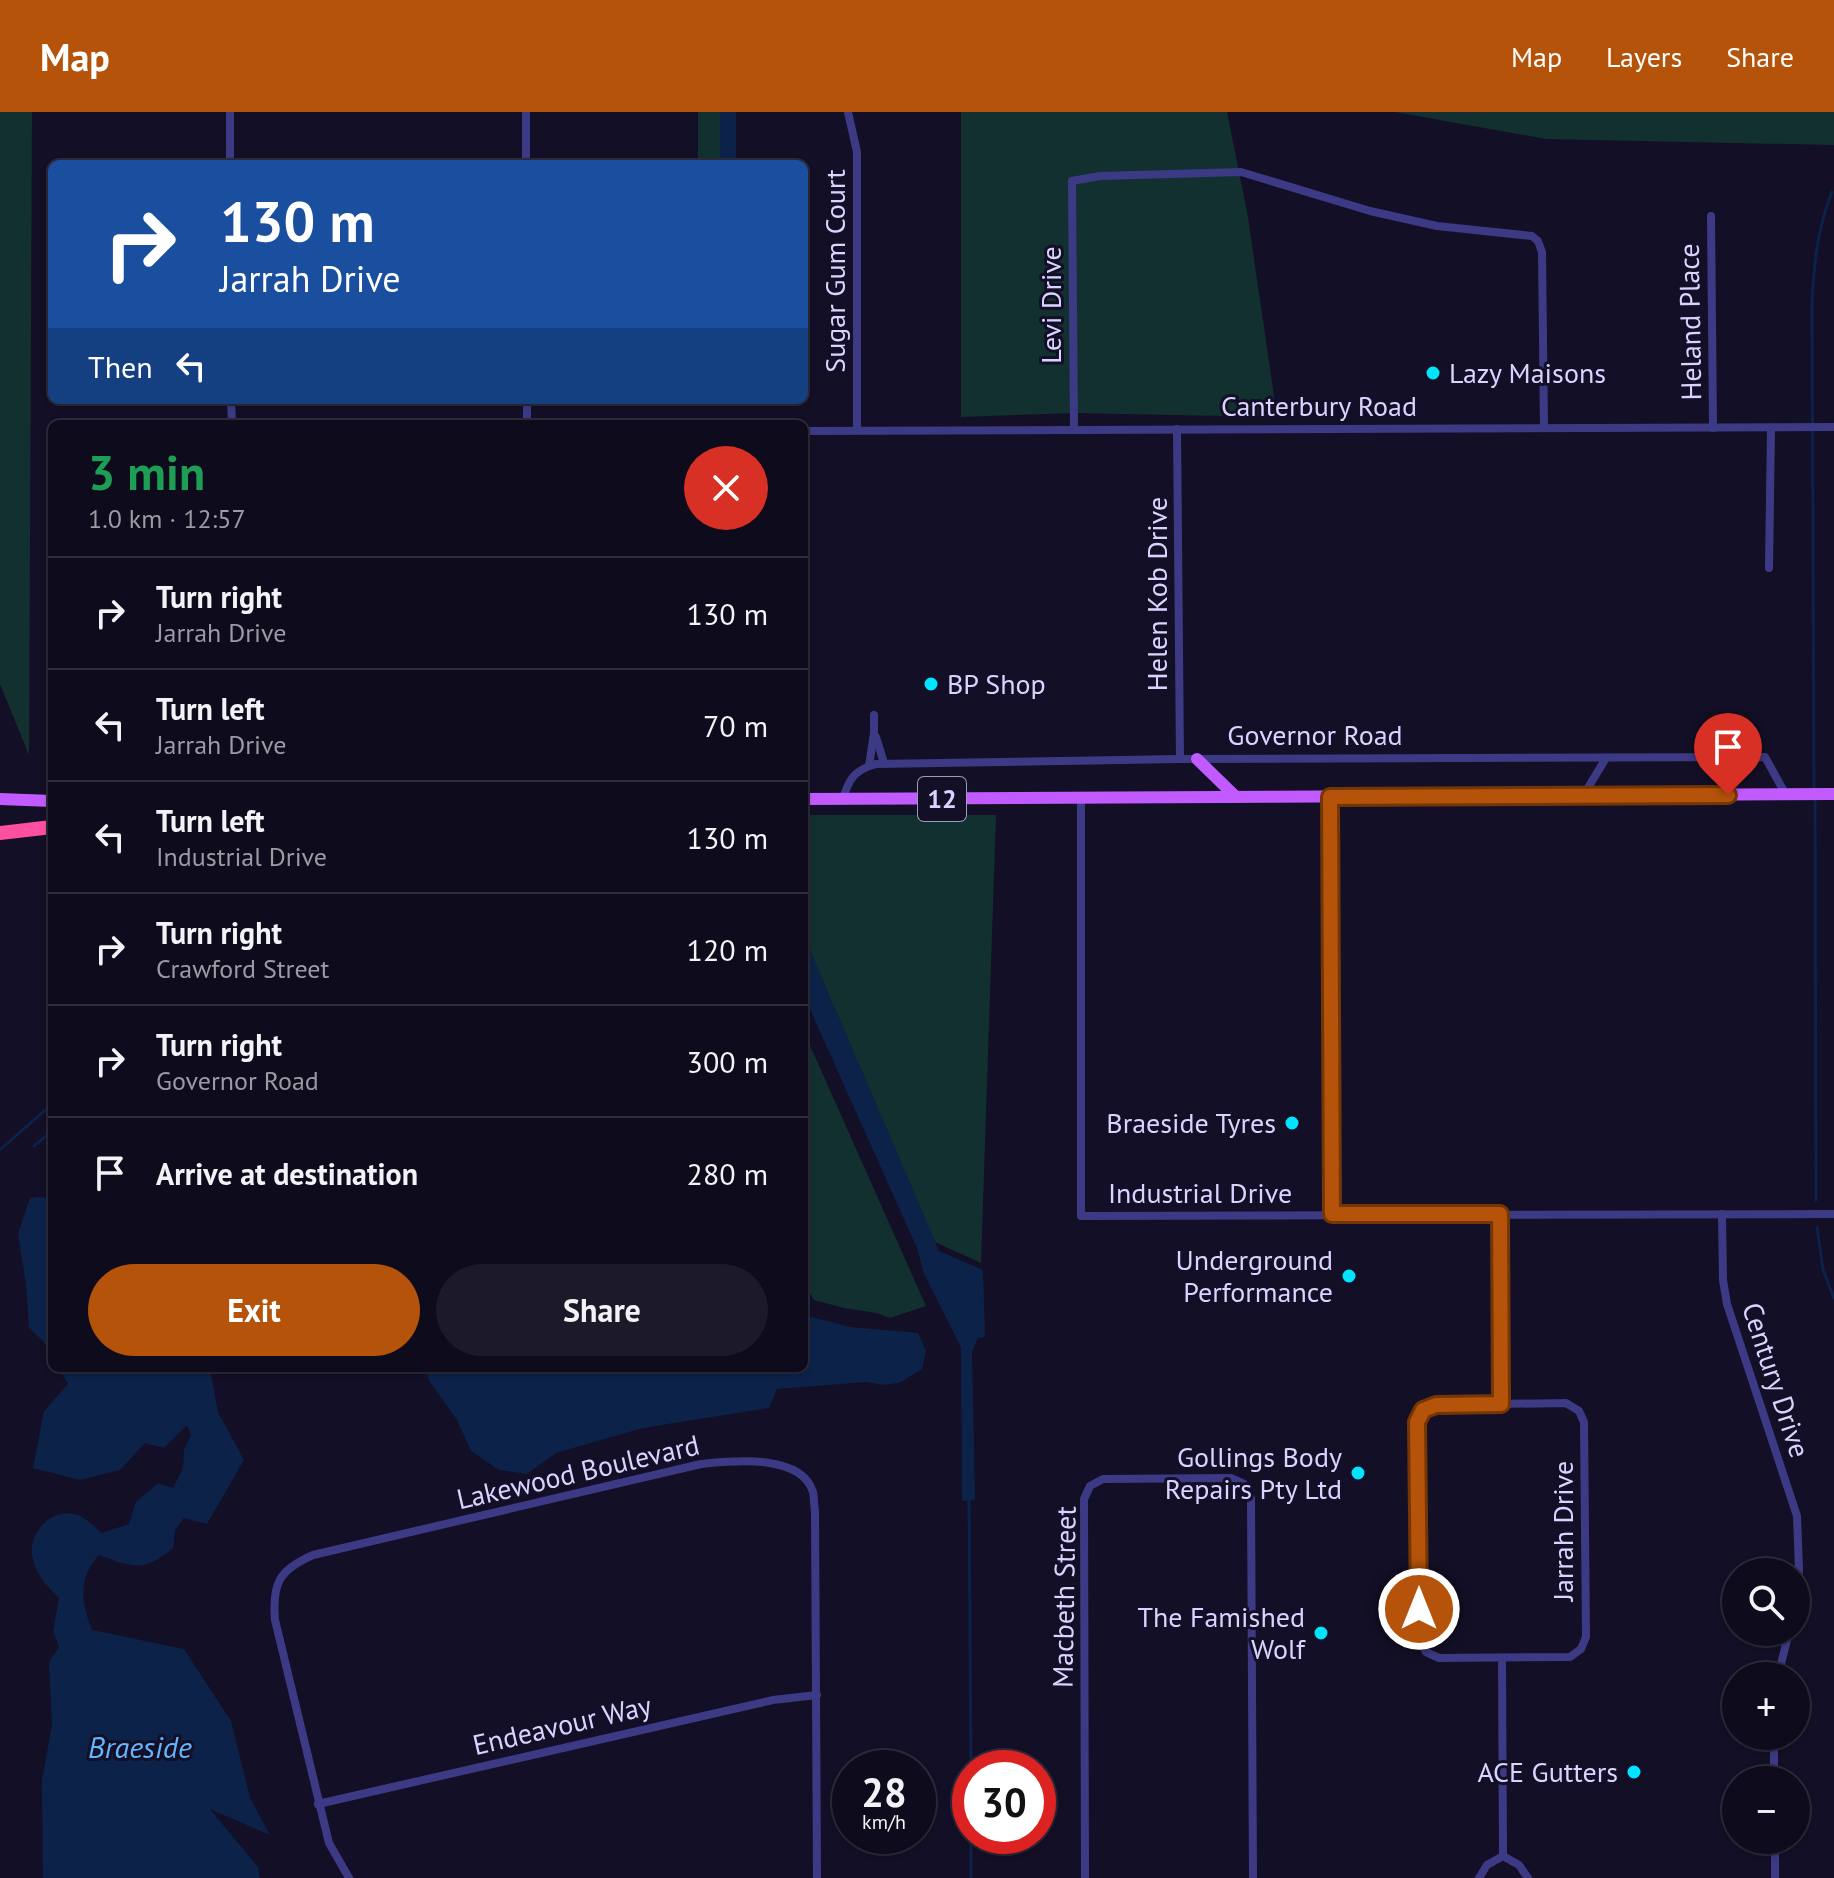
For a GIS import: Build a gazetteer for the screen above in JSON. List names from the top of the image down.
{
  "streets": {
    "main road": ["12"],
    "street": [
      "Sugar Gum Court",
      "Levi Drive",
      "Heland Place",
      "Canterbury Road",
      "Helen Kob Drive",
      "Governor Road",
      "Industrial Drive",
      "Century Drive",
      "Lakewood Boulevard",
      "Jarrah Drive",
      "Macbeth Street",
      "Endeavour Way"
    ]
  },
  "crossings": [
    ["Sugar Gum Court", "Canterbury Road"],
    ["Levi Drive", "Canterbury Road"],
    ["Heland Place", "Canterbury Road"],
    ["Canterbury Road", "Helen Kob Drive"],
    ["Helen Kob Drive", "Governor Road"],
    ["Governor Road", "12"],
    ["12", "Industrial Drive"],
    ["Industrial Drive", "Century Drive"],
    ["Lakewood Boulevard", "Endeavour Way"]
  ],
  "water": ["Braeside"],
  "places": [
    "Lazy Maisons",
    "BP Shop",
    "Braeside Tyres",
    "Underground Performance",
    "Gollings Body Repairs Pty Ltd",
    "The Famished Wolf",
    "ACE Gutters"
  ],
  "page": {
    "header": "Map",
    "nav": ["Map", "Layers", "Share"],
    "turn": ["130 m", "Jarrah Drive"],
    "then": "Then",
    "heading": ["3 min", "1.0 km · 12:57"],
    "list": [
      {
        "name": "Turn right",
        "note": "Jarrah Drive",
        "value": "130 m"
      },
      {
        "name": "Turn left",
        "note": "Jarrah Drive",
        "value": "70 m"
      },
      {
        "name": "Turn left",
        "note": "Industrial Drive",
        "value": "130 m"
      },
      {
        "name": "Turn right",
        "note": "Crawford Street",
        "value": "120 m"
      },
      {
        "name": "Turn right",
        "note": "Governor Road",
        "value": "300 m"
      },
      {
        "name": "Arrive at destination",
        "value": "280 m"
      }
    ],
    "buttons": ["Exit", "Share"],
    "map_buttons": ["+", "−"],
    "speed": "28 km/h",
    "limit": "30"
  }
}
